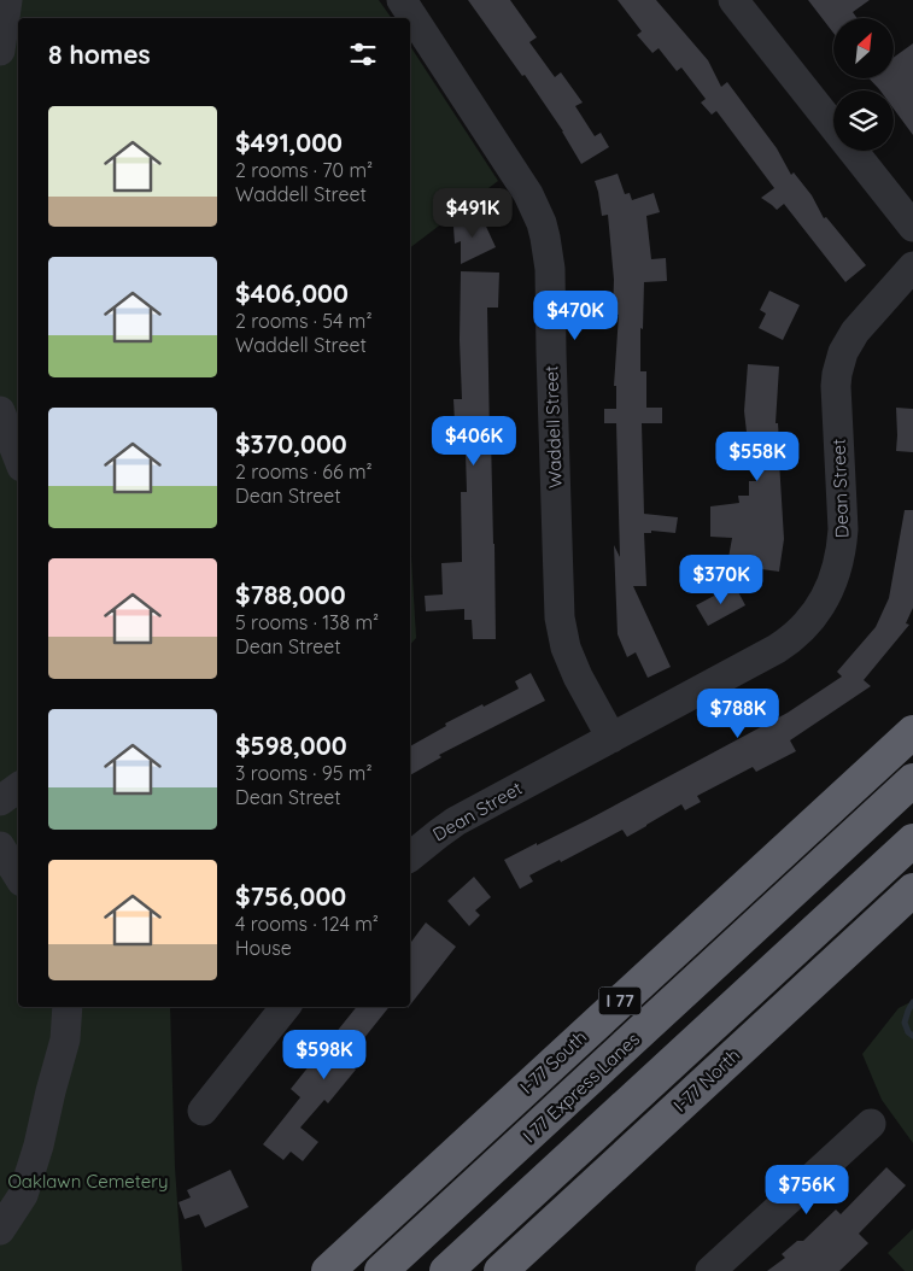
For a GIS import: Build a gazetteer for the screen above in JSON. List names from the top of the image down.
{
  "streets": {
    "highway": [
      "I 77",
      "I-77 South",
      "I-77 North",
      "I 77 Express Lanes"
    ],
    "street": ["Waddell Street", "Dean Street"]
  },
  "crossings": [
    ["Waddell Street", "Dean Street"]
  ],
  "parks": ["Oaklawn Cemetery"],
  "north": "top right",
  "page": {
    "heading": "8 homes",
    "list": [
      {
        "name": "$491,000",
        "note": "2 rooms · 70 m² · Waddell Street"
      },
      {
        "name": "$406,000",
        "note": "2 rooms · 54 m² · Waddell Street"
      },
      {
        "name": "$370,000",
        "note": "2 rooms · 66 m² · Dean Street"
      },
      {
        "name": "$788,000",
        "note": "5 rooms · 138 m² · Dean Street"
      },
      {
        "name": "$598,000",
        "note": "3 rooms · 95 m² · Dean Street"
      },
      {
        "name": "$756,000",
        "note": "4 rooms · 124 m² · House"
      }
    ],
    "price": [
      "$491K",
      "$470K",
      "$406K",
      "$558K",
      "$370K",
      "$788K",
      "$598K",
      "$756K"
    ]
  }
}
